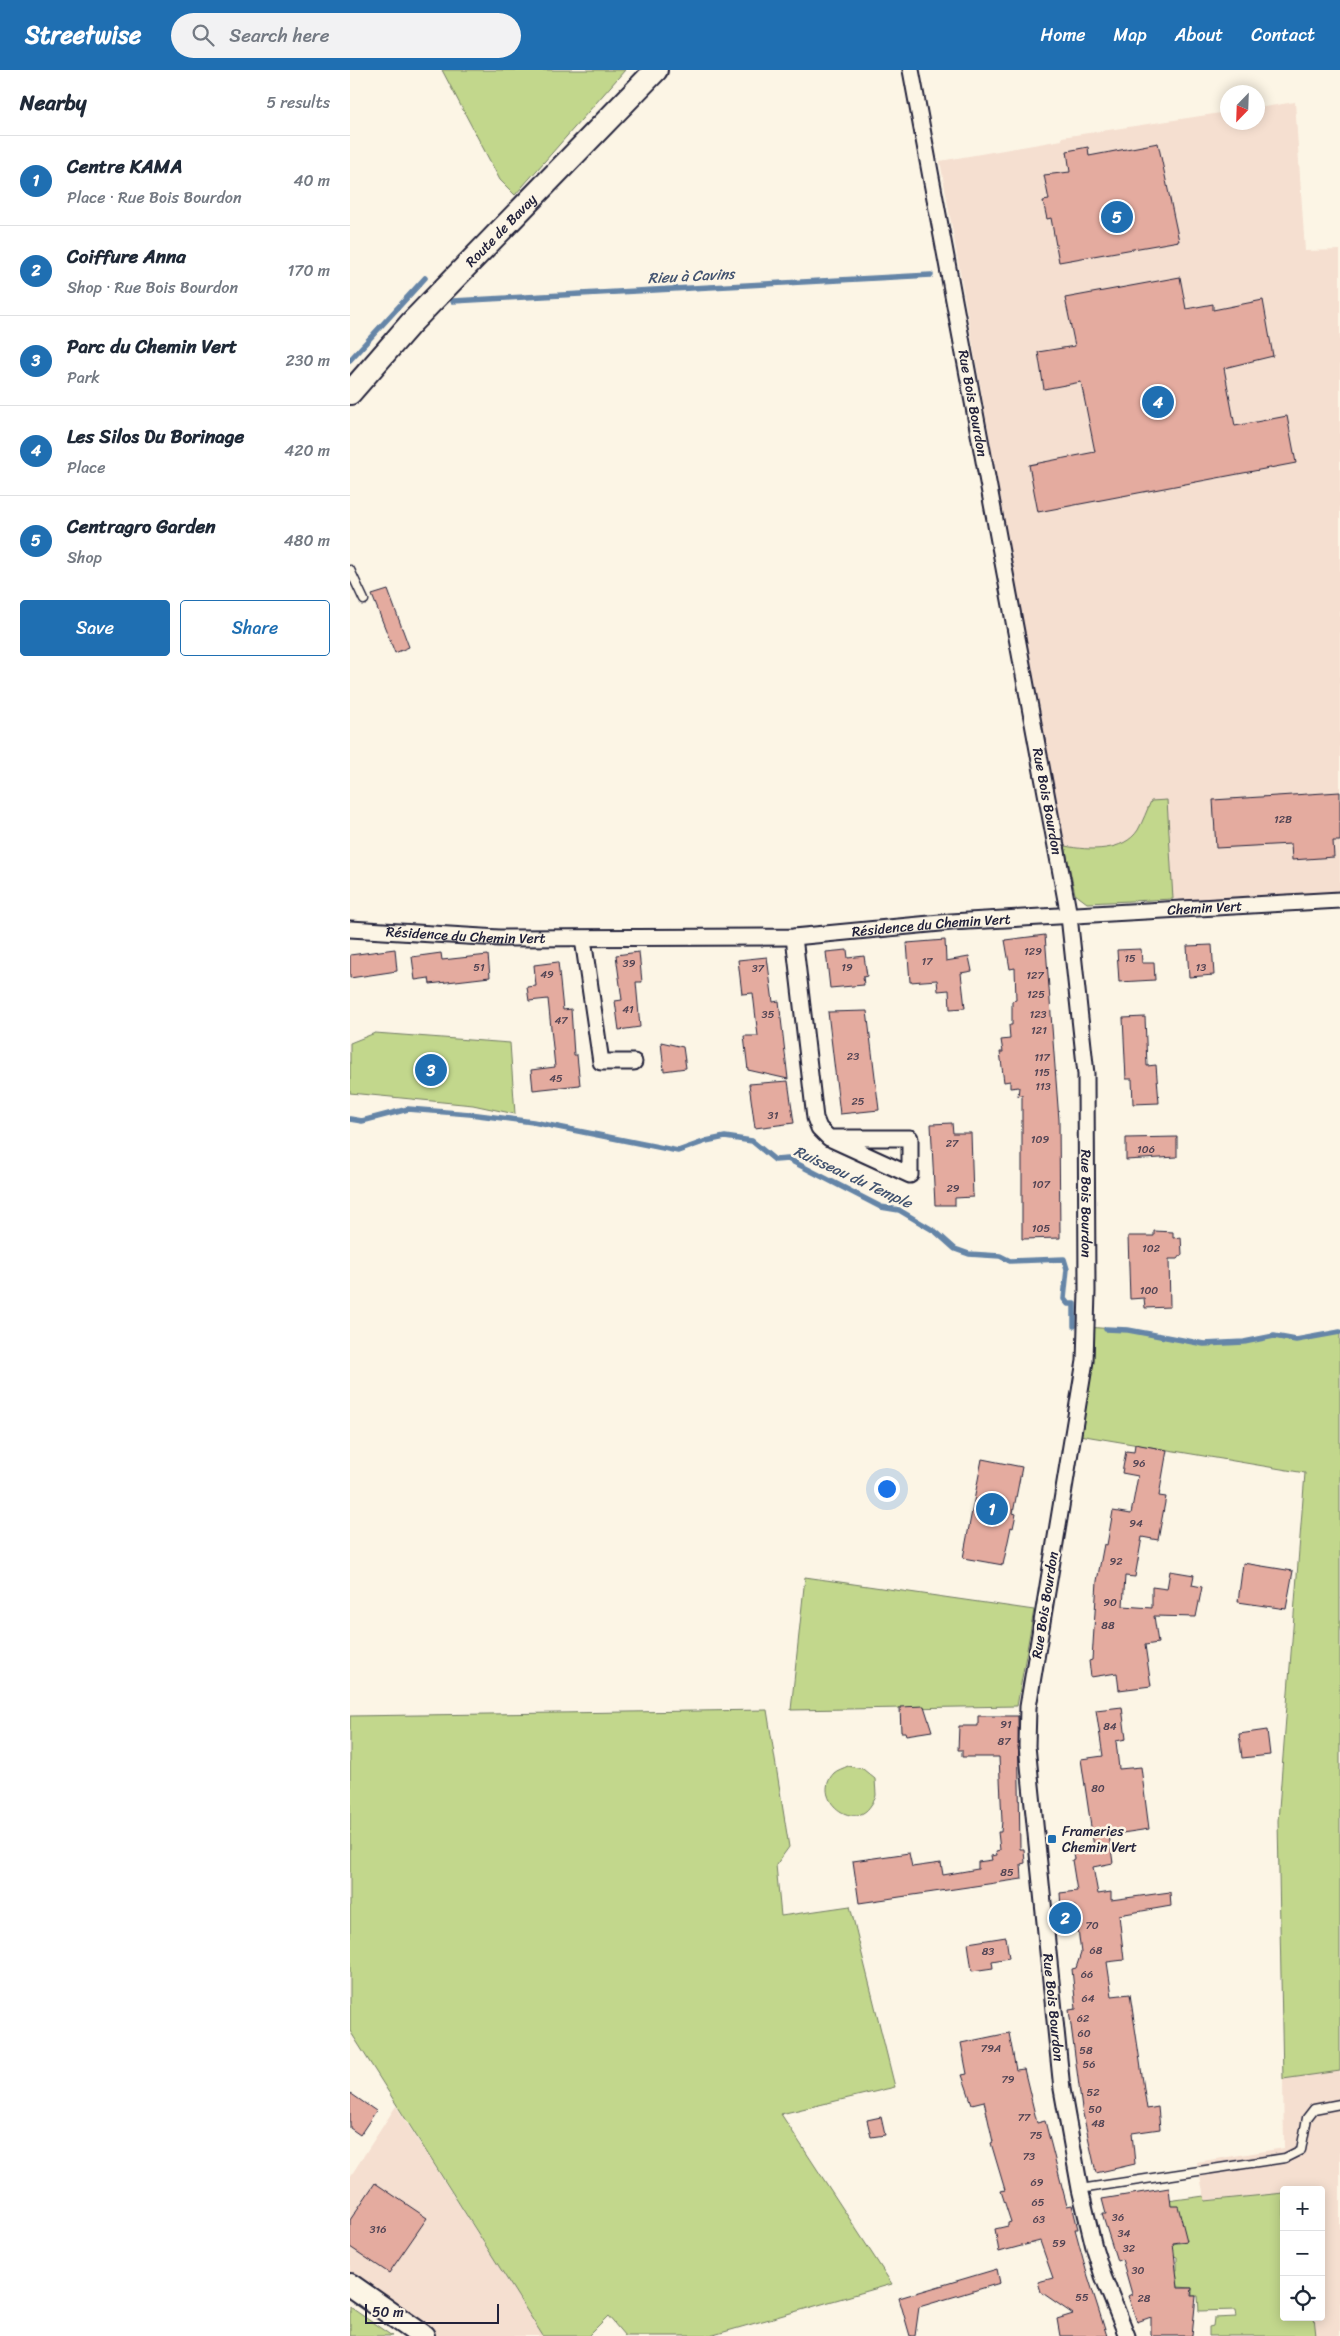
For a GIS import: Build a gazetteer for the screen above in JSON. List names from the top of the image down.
{
  "streets": {
    "main road": ["Route de Bavay"],
    "street": ["Rue Bois Bourdon", "Chemin Vert", "Résidence du Chemin Vert"]
  },
  "crossings": [
    ["Rue Bois Bourdon", "Chemin Vert"],
    ["Rue Bois Bourdon", "Résidence du Chemin Vert"],
    ["Chemin Vert", "Résidence du Chemin Vert"]
  ],
  "water": ["Rieu à Cavins", "Ruisseau du Temple"],
  "places": {
    "transit": ["Frameries Chemin Vert"]
  },
  "house_numbers": [
    "12B",
    "129",
    "15",
    "17",
    "39",
    "51",
    "19",
    "13",
    "37",
    "49",
    "127",
    "125",
    "41",
    "35",
    "123",
    "47",
    "121",
    "23",
    "117",
    "115",
    "45",
    "113",
    "25",
    "31",
    "109",
    "27",
    "106",
    "107",
    "29",
    "105",
    "102",
    "100",
    "96",
    "94",
    "92",
    "90",
    "88",
    "91",
    "84",
    "87",
    "80",
    "85",
    "70",
    "68",
    "83",
    "66",
    "64",
    "62",
    "60",
    "79A",
    "58",
    "56",
    "79",
    "52",
    "50",
    "77",
    "48",
    "75",
    "73",
    "69",
    "65",
    "36",
    "63",
    "316",
    "34",
    "59",
    "32",
    "30",
    "55",
    "28"
  ],
  "scale_bar": "50 m",
  "north": "bottom left",
  "page": {
    "header": "Streetwise",
    "search": "Search here",
    "nav": [
      "Home",
      "Map",
      "About",
      "Contact"
    ],
    "heading": ["Nearby", "5 results"],
    "list": [
      {
        "mark": "1",
        "name": "Centre KAMA",
        "note": "Place · Rue Bois Bourdon",
        "value": "40 m"
      },
      {
        "mark": "2",
        "name": "Coiffure Anna",
        "note": "Shop · Rue Bois Bourdon",
        "value": "170 m"
      },
      {
        "mark": "3",
        "name": "Parc du Chemin Vert",
        "note": "Park",
        "value": "230 m"
      },
      {
        "mark": "4",
        "name": "Les Silos Du Borinage",
        "note": "Place",
        "value": "420 m"
      },
      {
        "mark": "5",
        "name": "Centragro Garden",
        "note": "Shop",
        "value": "480 m"
      }
    ],
    "pins": [
      "5",
      "4",
      "3",
      "1",
      "2"
    ],
    "buttons": ["Save", "Share"],
    "map_buttons": ["+", "−"],
    "scale": "50 m"
  }
}
